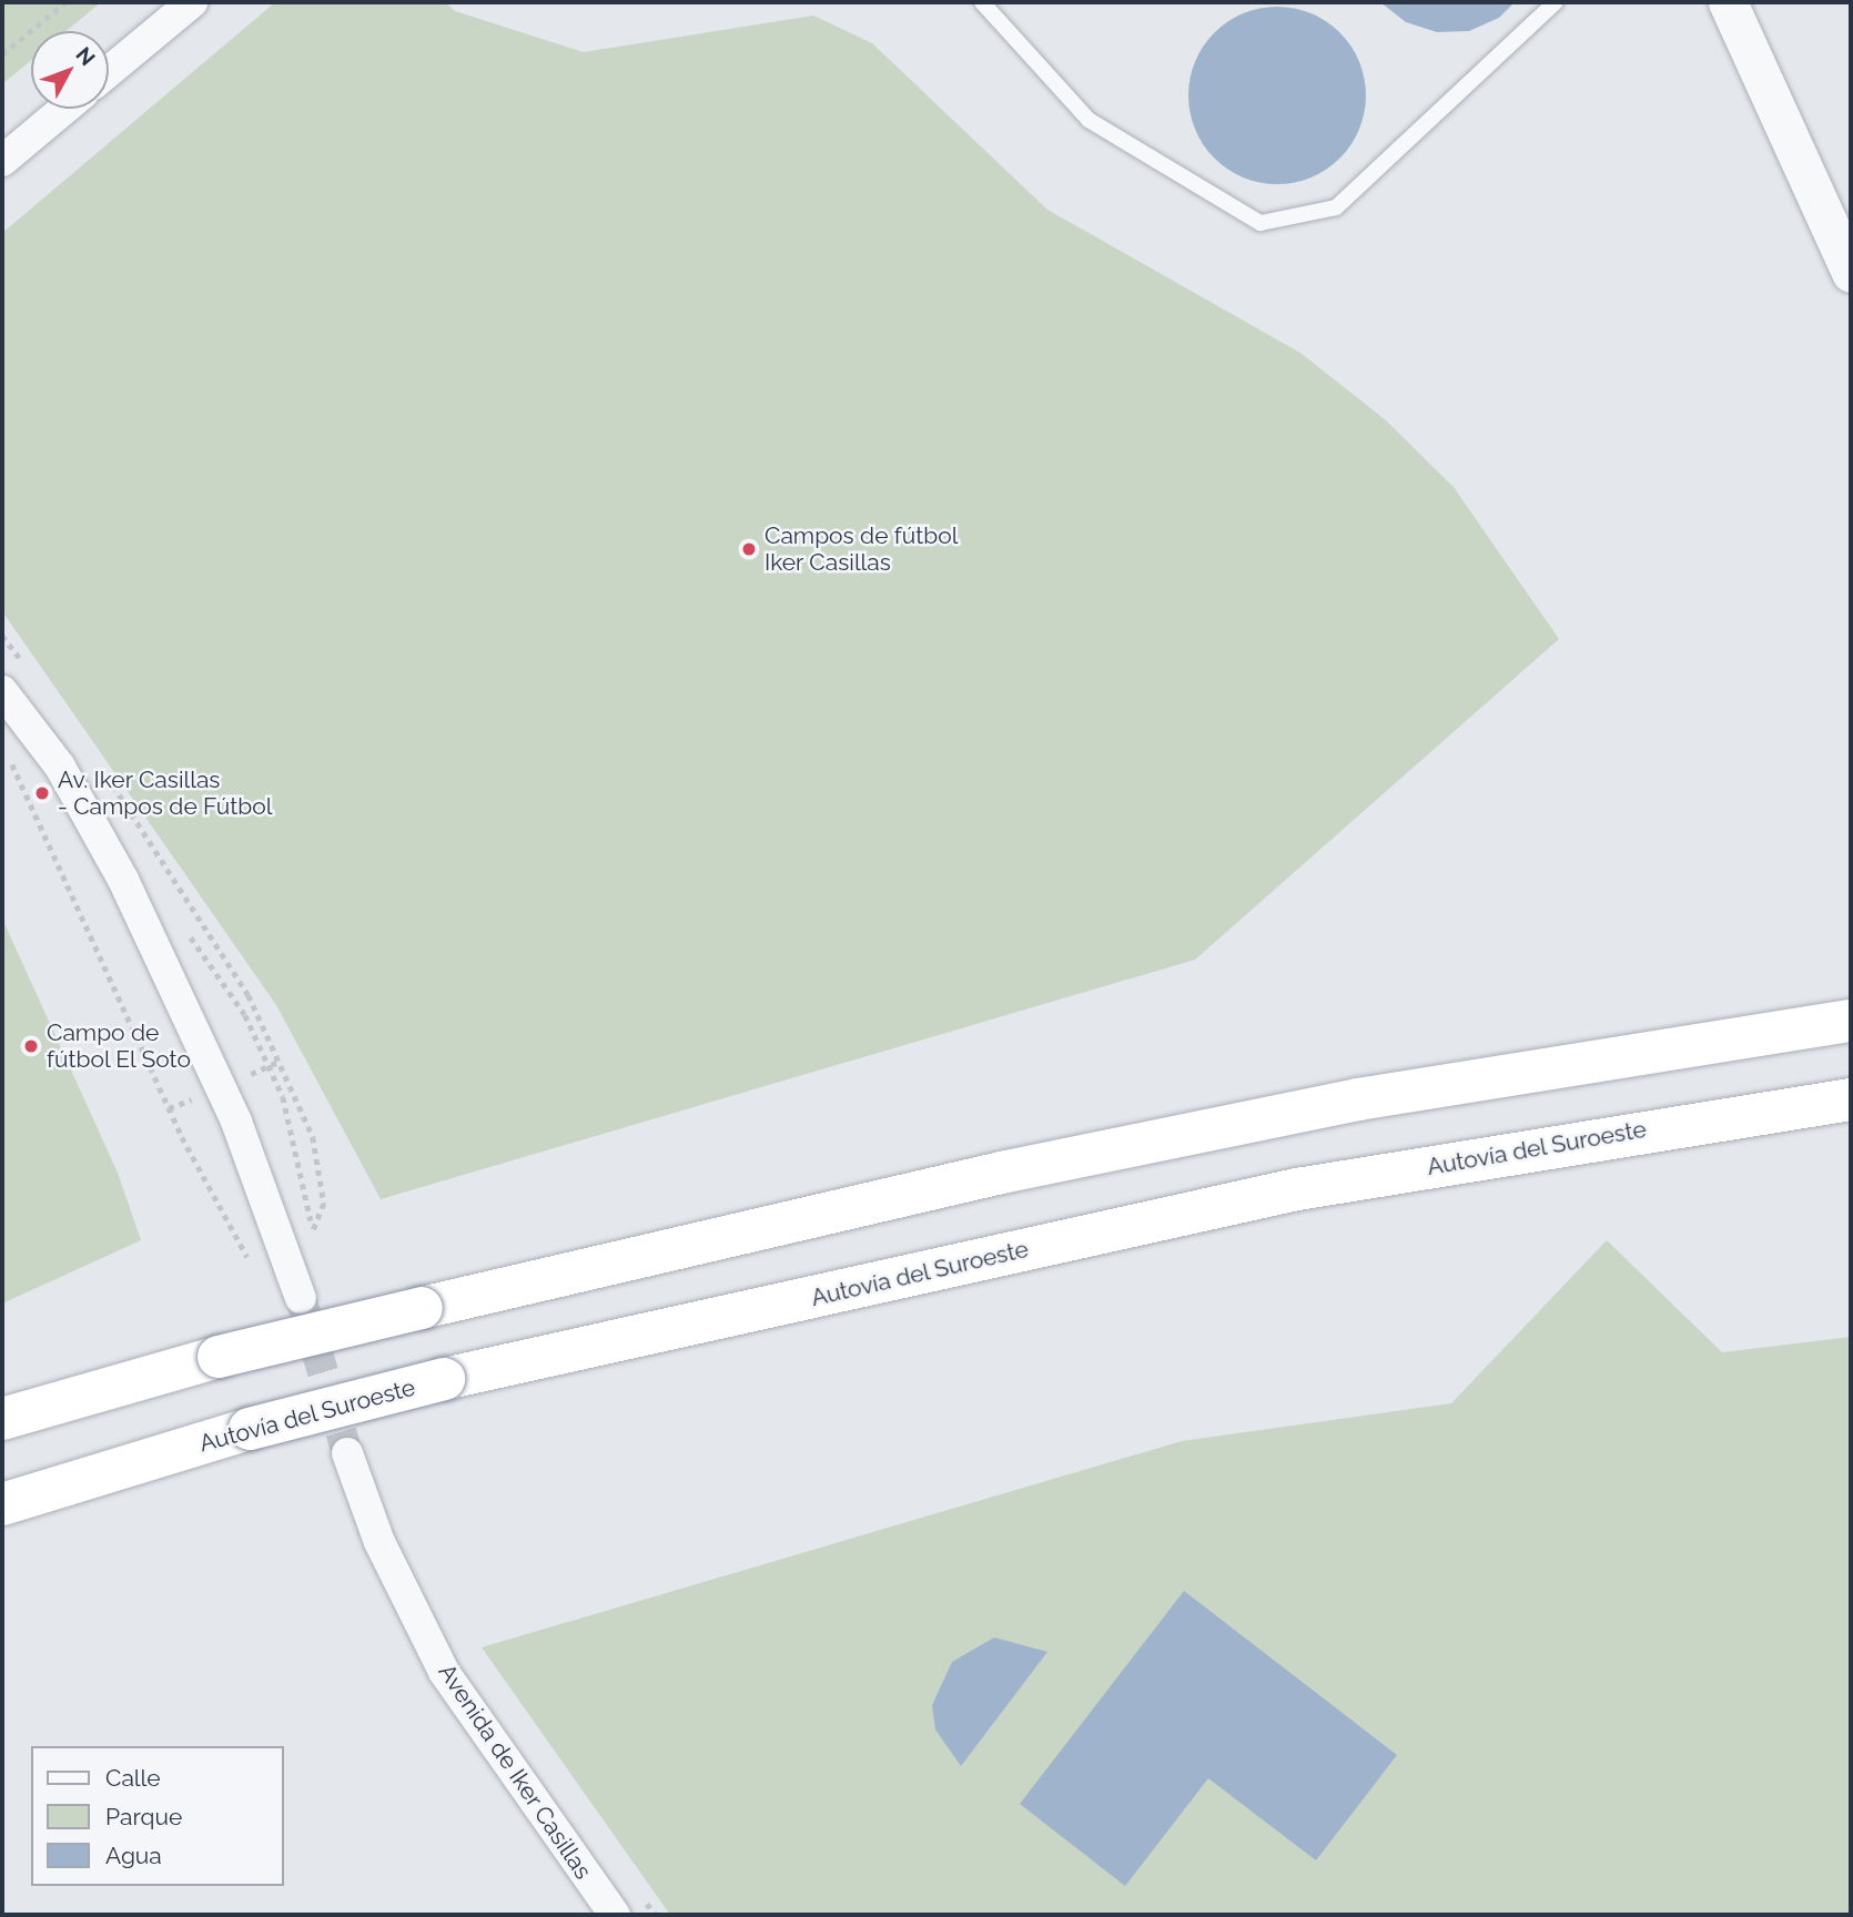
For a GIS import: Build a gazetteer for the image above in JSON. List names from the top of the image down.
{
  "streets": {
    "highway": ["Autovía del Suroeste"],
    "street": ["Avenida de Iker Casillas"]
  },
  "places": ["Campos de fútbol Iker Casillas", "Av. Iker Casillas - Campos de Fútbol", "Campo de fútbol El Soto"],
  "legend": ["Calle", "Parque", "Agua"],
  "north": "top right"
}
